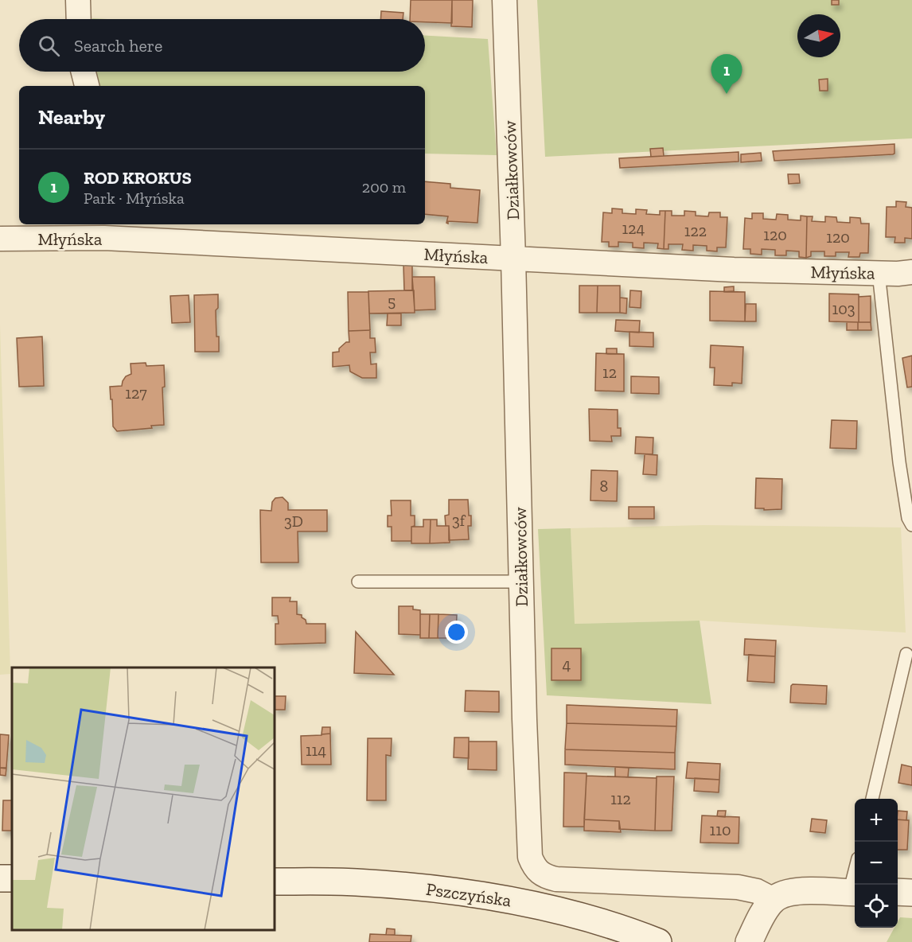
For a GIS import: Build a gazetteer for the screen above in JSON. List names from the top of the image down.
{
  "streets": {
    "main road": ["Pszczyńska"],
    "street": ["Działkowców", "Młyńska"]
  },
  "crossings": [
    ["Działkowców", "Młyńska"]
  ],
  "house_numbers": [
    "124",
    "122",
    "120",
    "120",
    "5",
    "103",
    "12",
    "127",
    "8",
    "3f",
    "3D",
    "4",
    "114",
    "112",
    "110"
  ],
  "north": "right",
  "page": {
    "search": "Search here",
    "pins": "1",
    "heading": "Nearby",
    "list": [
      {
        "mark": "1",
        "name": "ROD KROKUS",
        "note": "Park · Młyńska",
        "value": "200 m"
      }
    ],
    "map_buttons": ["+", "−"]
  }
}
